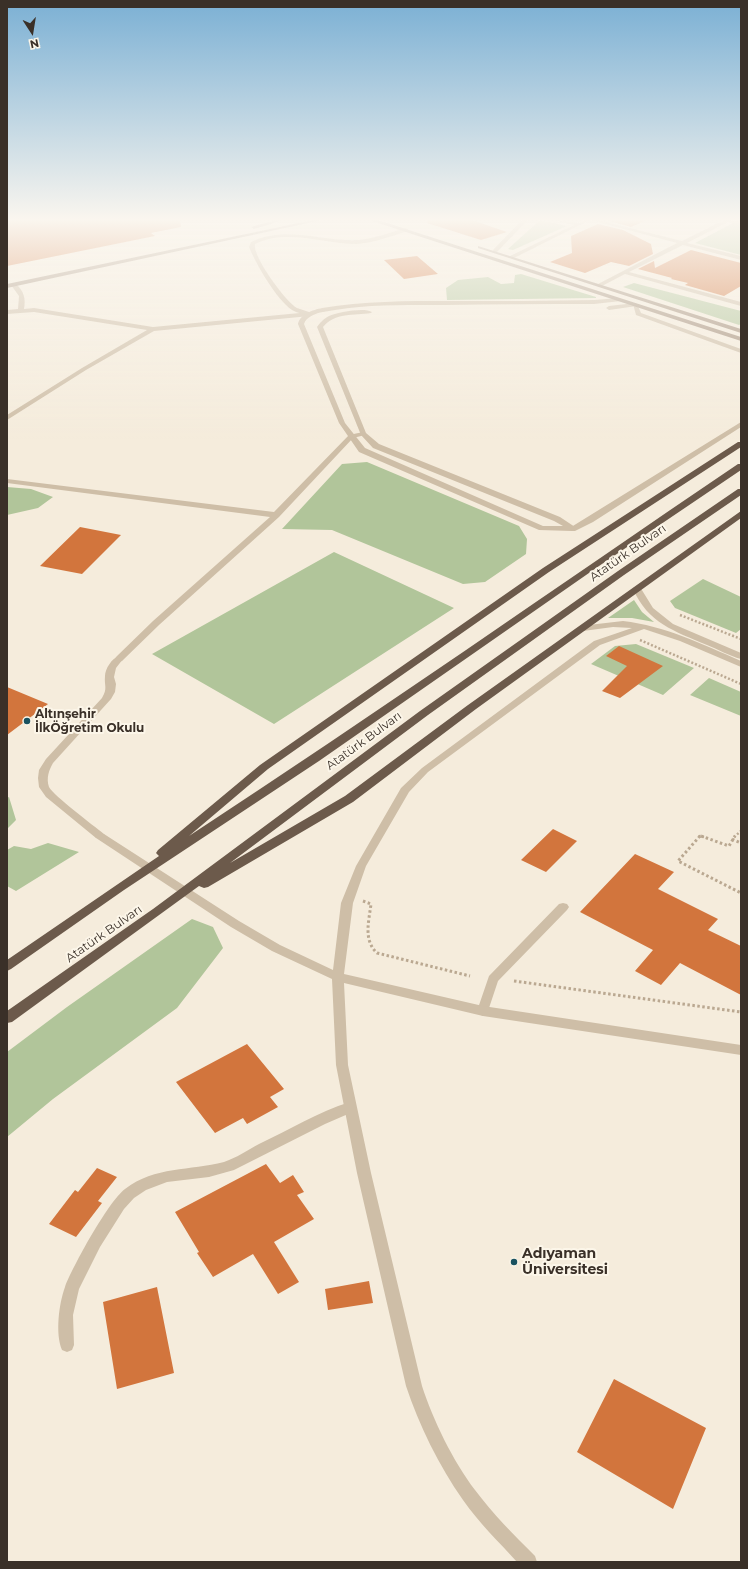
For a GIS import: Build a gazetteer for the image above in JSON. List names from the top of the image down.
{
  "streets": {
    "highway": ["Atatürk Bulvarı"]
  },
  "places": ["Altınşehir İlkÖğretim Okulu", "Adıyaman Üniversitesi"],
  "north": "bottom"
}
